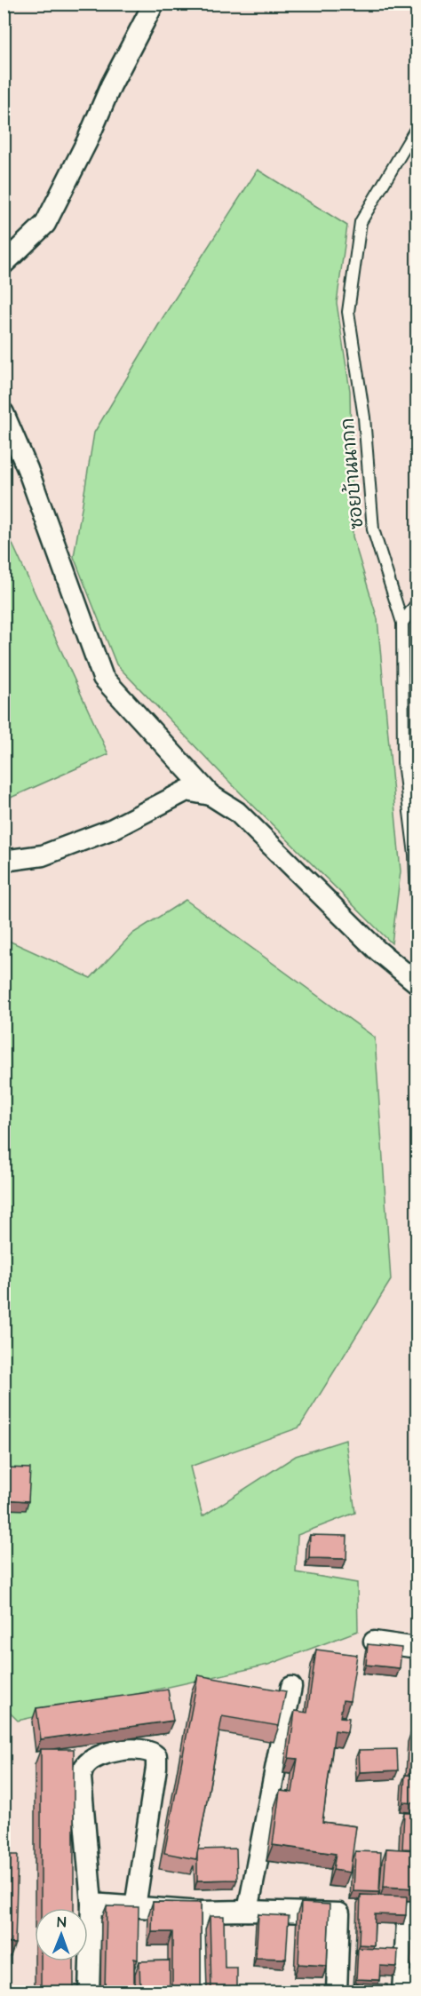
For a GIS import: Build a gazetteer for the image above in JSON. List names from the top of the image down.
{
  "streets": {
    "lane": ["ซอยบ้านนากก"]
  },
  "north": "top"
}
